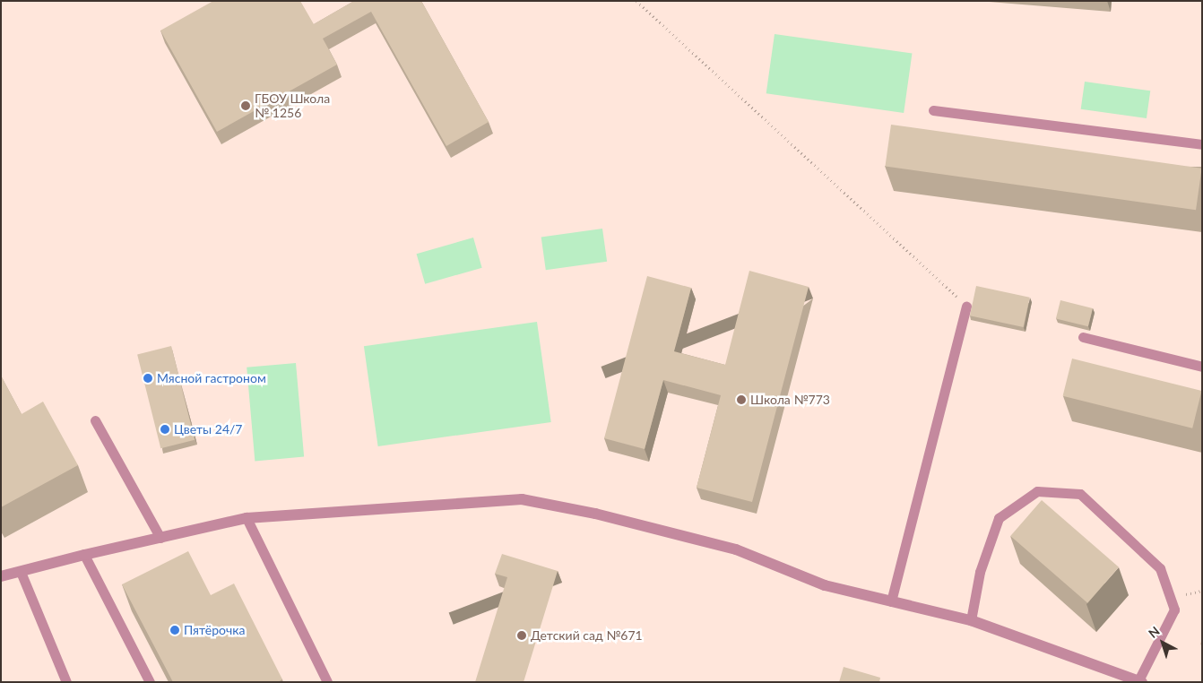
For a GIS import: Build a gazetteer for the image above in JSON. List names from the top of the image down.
{
  "places": [
    "ГБОУ Школа № 1256",
    "Мясной гастроном",
    "Школа №773",
    "Цветы 24/7",
    "Пятёрочка",
    "Детский сад №671"
  ],
  "north": "top left"
}
